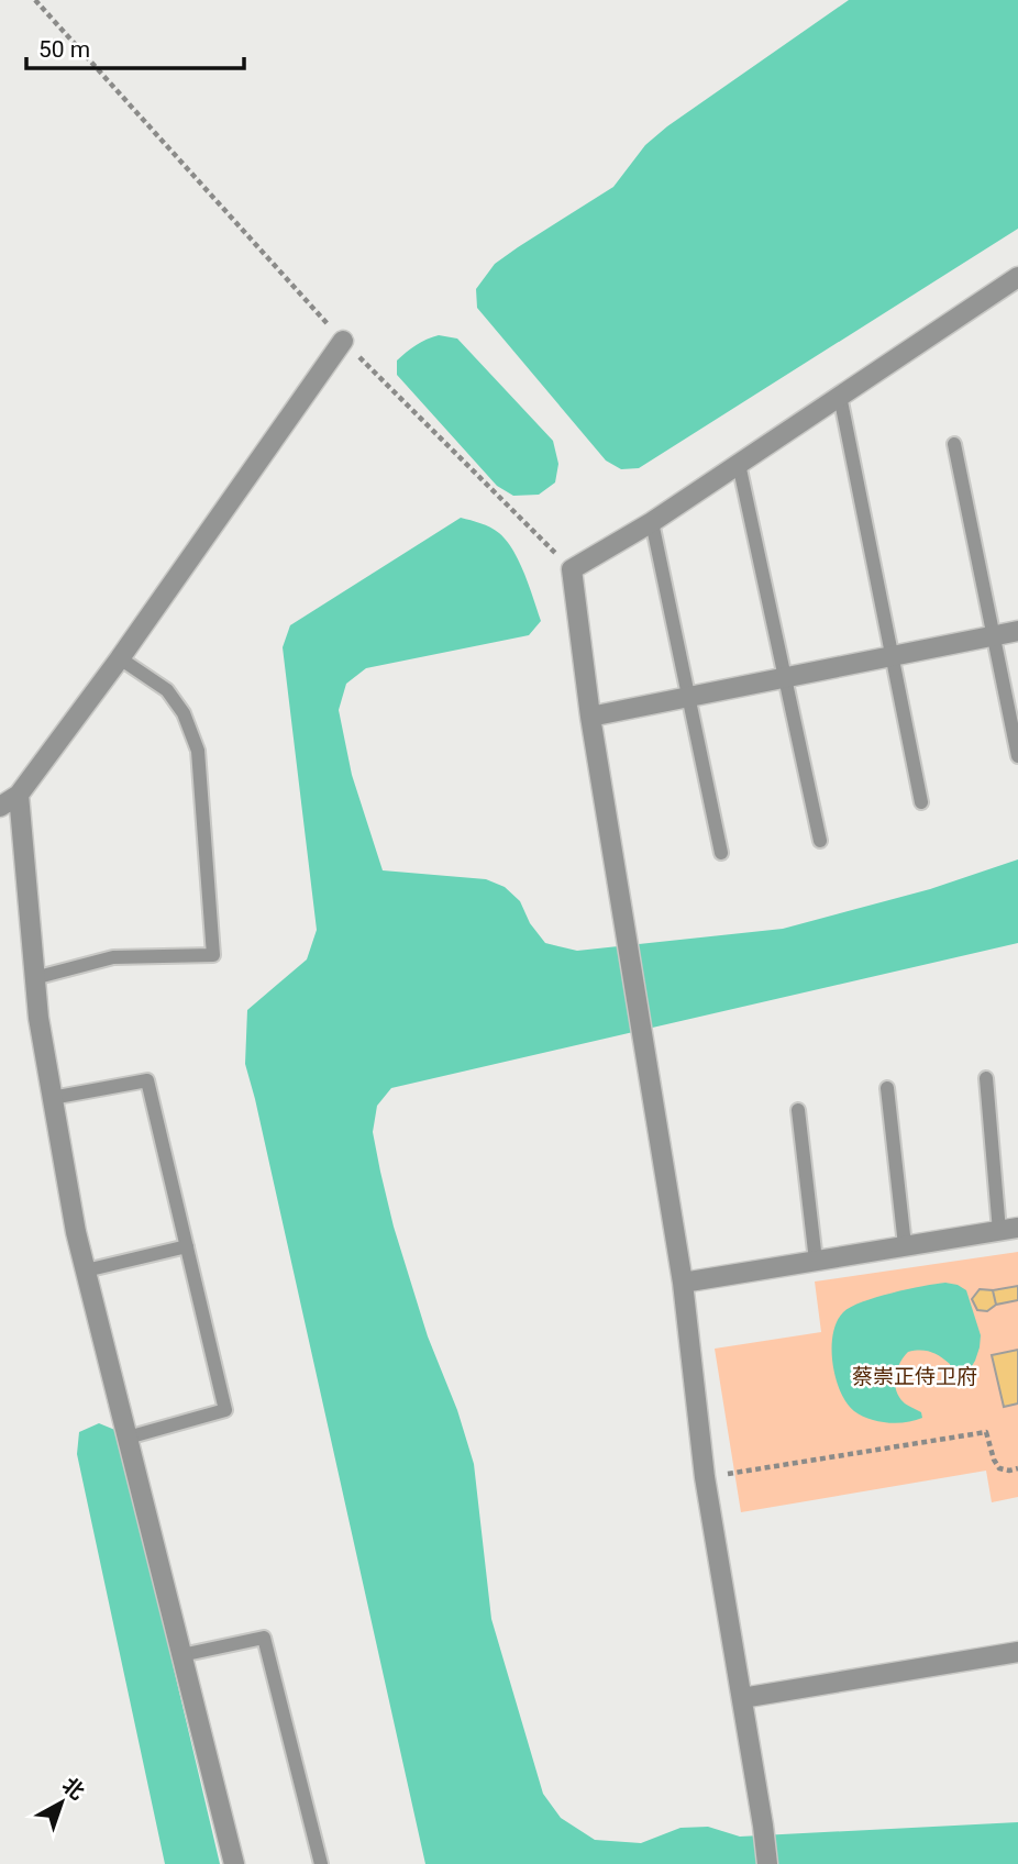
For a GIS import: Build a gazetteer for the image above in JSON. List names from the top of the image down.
{
  "parks": ["蔡崇正侍卫府"],
  "scale_bar": "50 m",
  "north": "top right"
}
